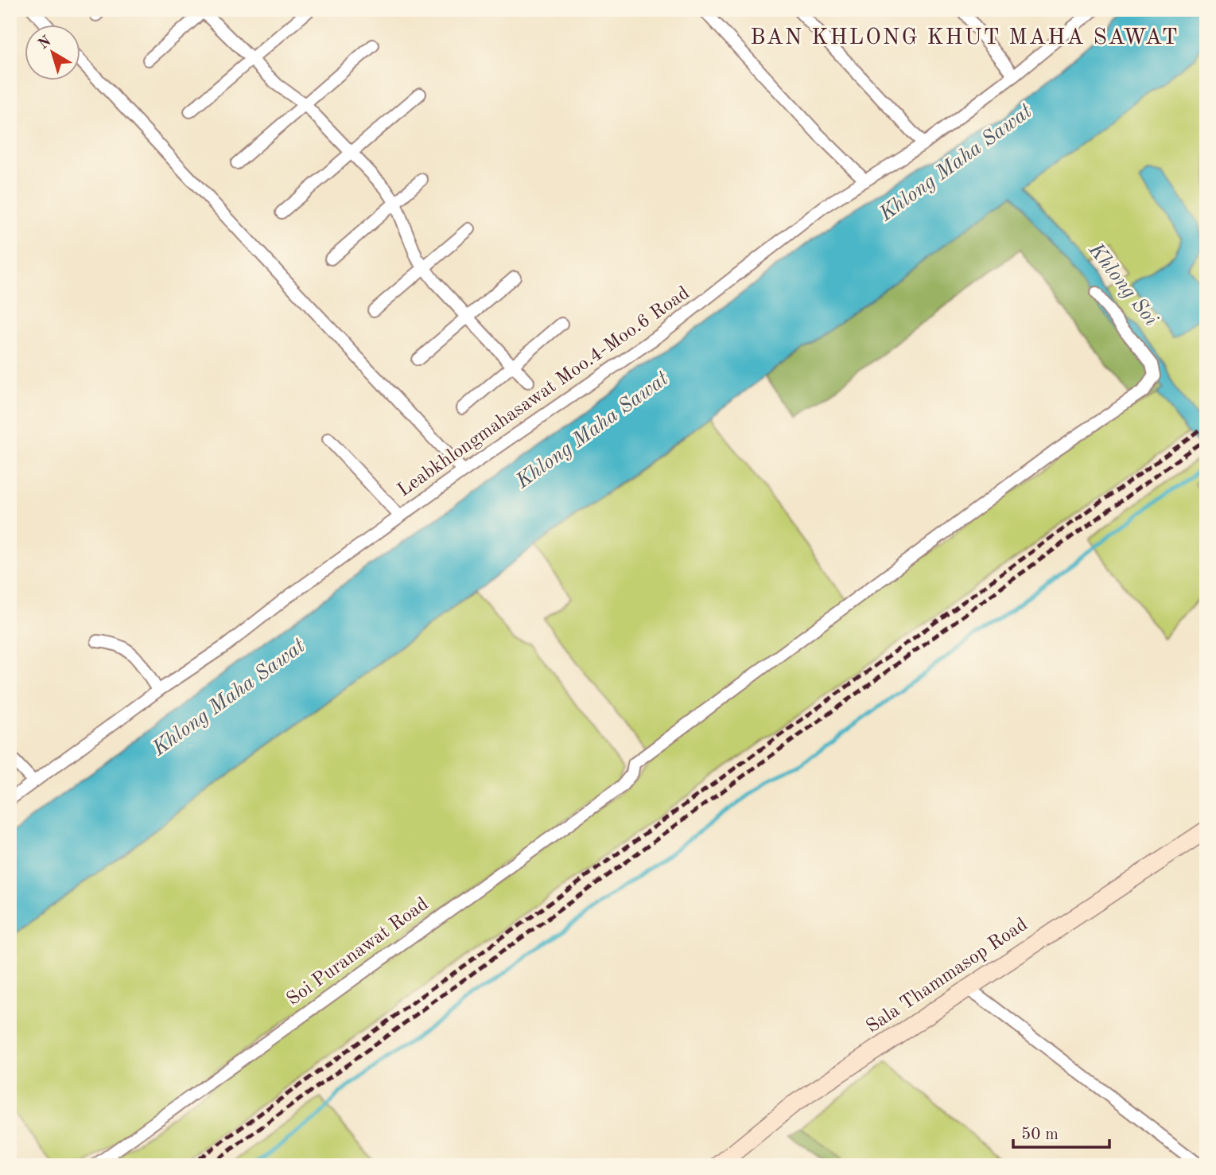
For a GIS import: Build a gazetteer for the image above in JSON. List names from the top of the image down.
{
  "streets": {
    "street": ["Leabkhlongmahasawat Moo.4-Moo.6 Road", "Soi Puranawat Road", "Sala Thammasop Road"]
  },
  "districts": ["BAN KHLONG KHUT MAHA SAWAT"],
  "water": ["Khlong Maha Sawat", "Khlong Soi"],
  "scale_bar": "50 m",
  "north": "top left"
}
